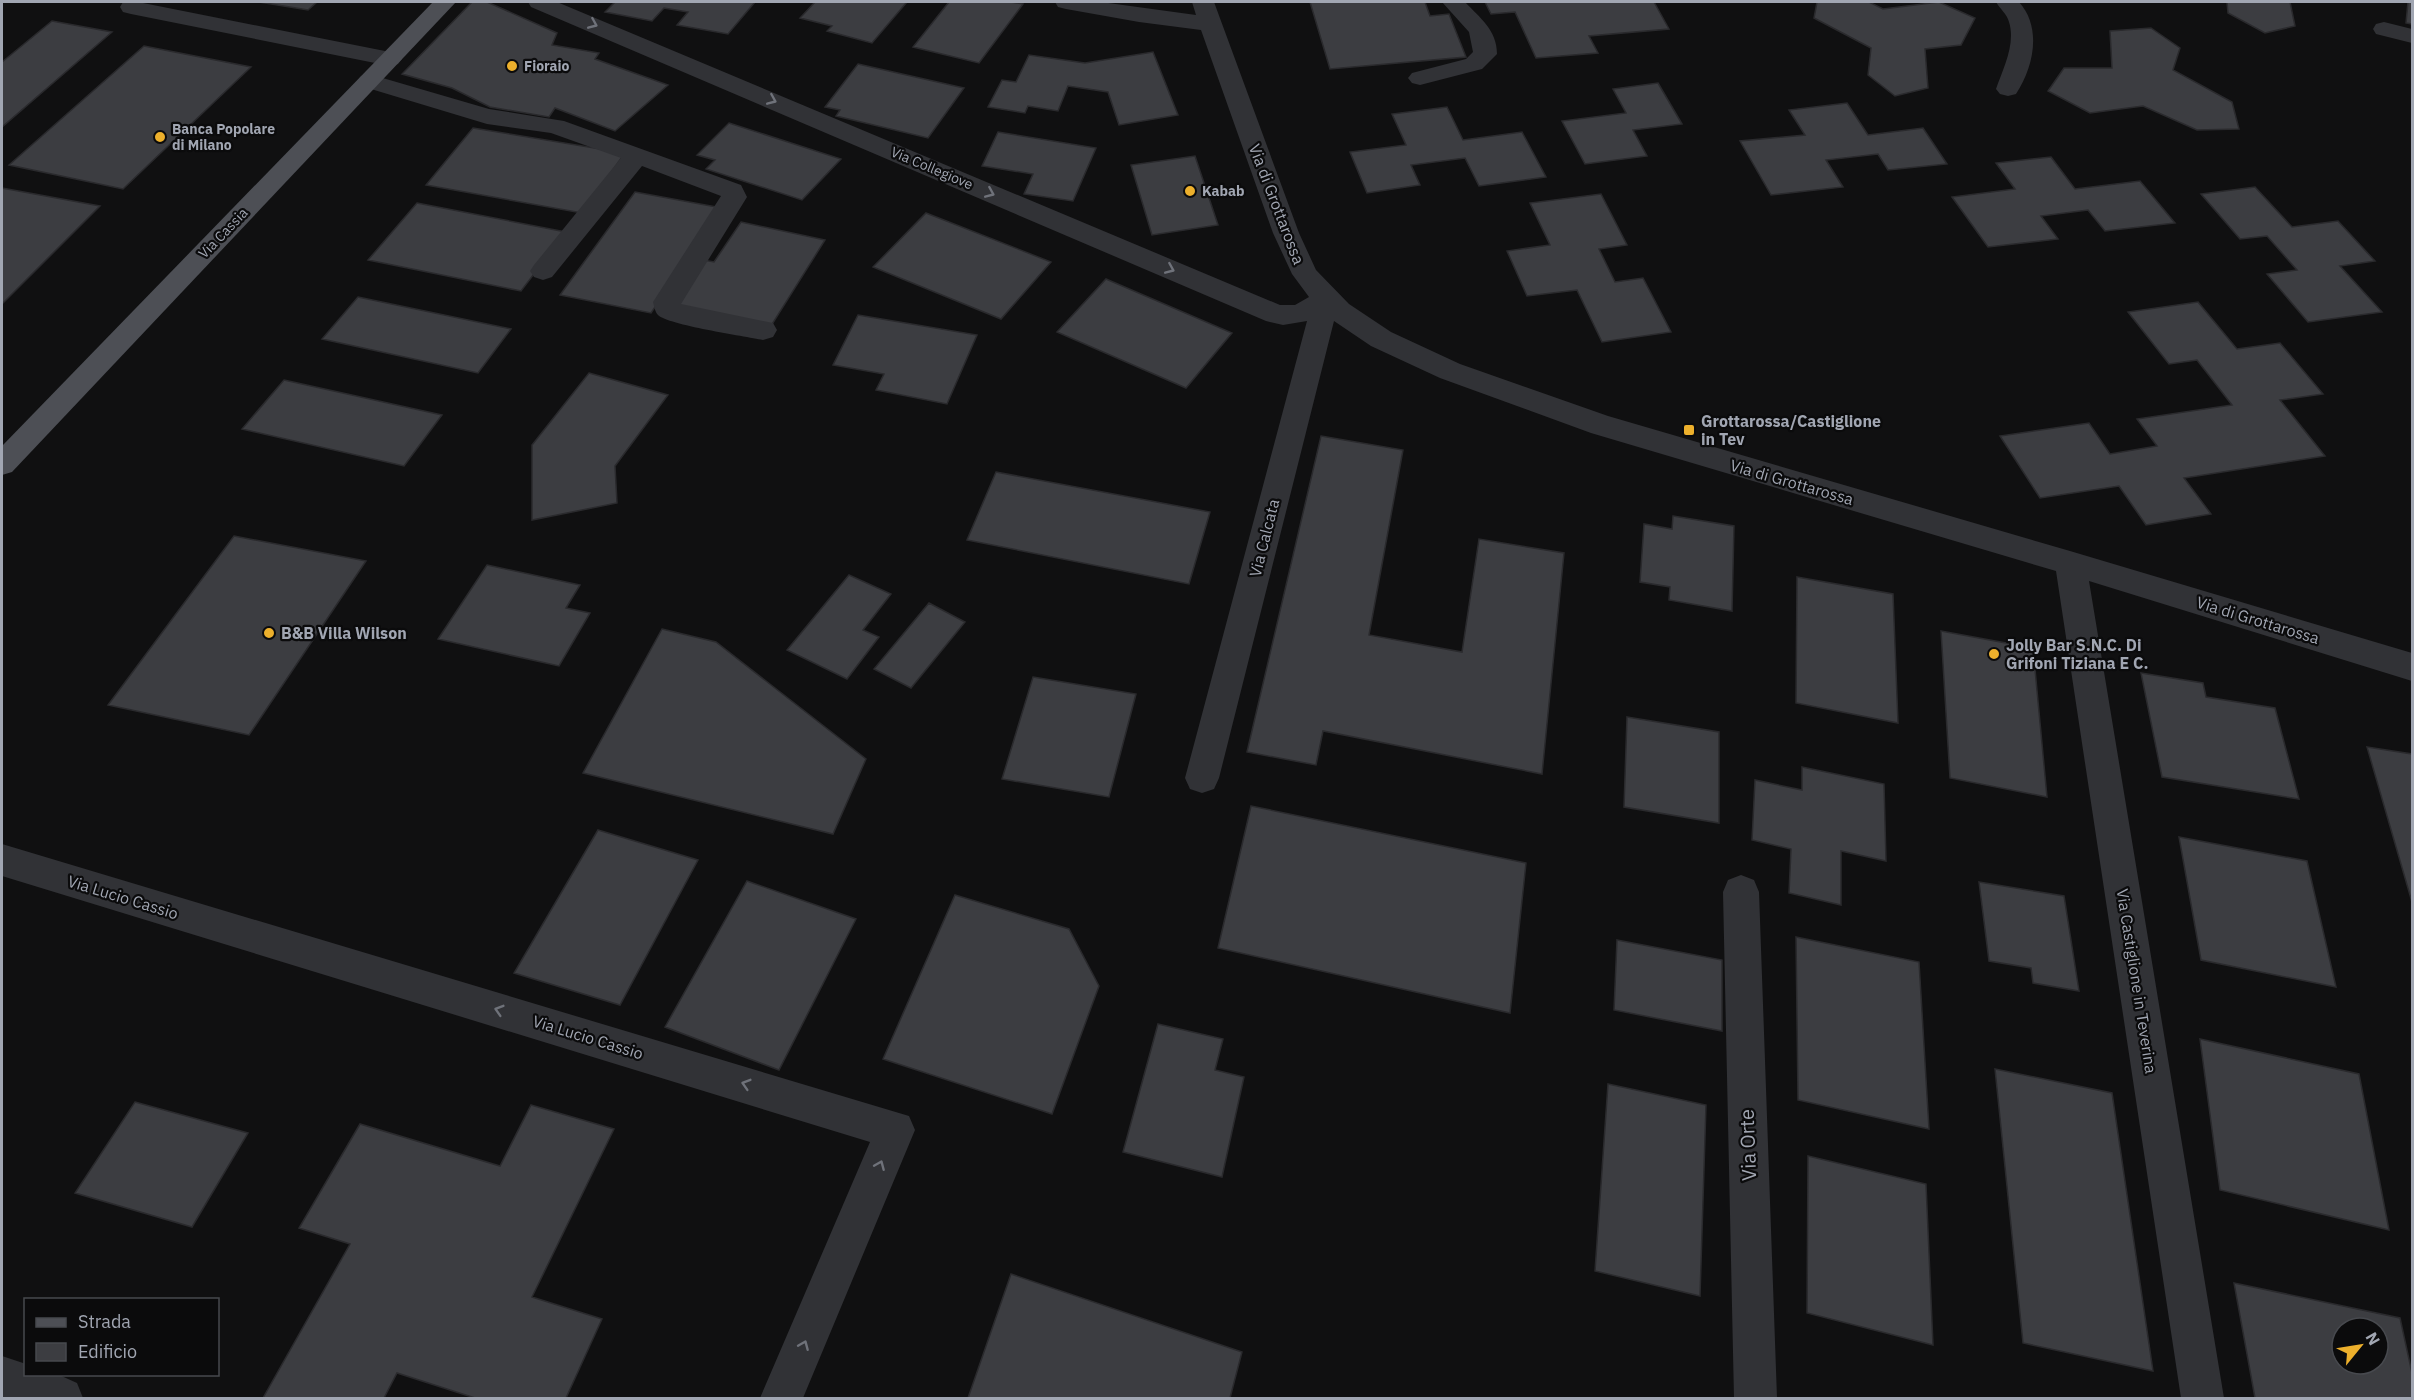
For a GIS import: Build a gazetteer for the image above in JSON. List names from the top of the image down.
{
  "streets": {
    "main road": ["Via Cassia"],
    "street": [
      "Via Collegiove",
      "Via di Grottarossa",
      "Via Calcata",
      "Via Lucio Cassio",
      "Via Castiglione in Teverina",
      "Via Orte"
    ]
  },
  "crossings": [
    ["Via Collegiove", "Via di Grottarossa"],
    ["Via Collegiove", "Via Calcata"],
    ["Via di Grottarossa", "Via Calcata"],
    ["Via di Grottarossa", "Via Castiglione in Teverina"]
  ],
  "places": {
    "other": [
      "Fioraio",
      "Banca Popolare di Milano",
      "Kabab",
      "B&B Villa Wilson",
      "Jolly Bar S.N.C. Di Grifoni Tiziana E C."
    ],
    "transit": ["Grottarossa/Castiglione in Tev"]
  },
  "legend": ["Strada", "Edificio"],
  "north": "top right"
}
